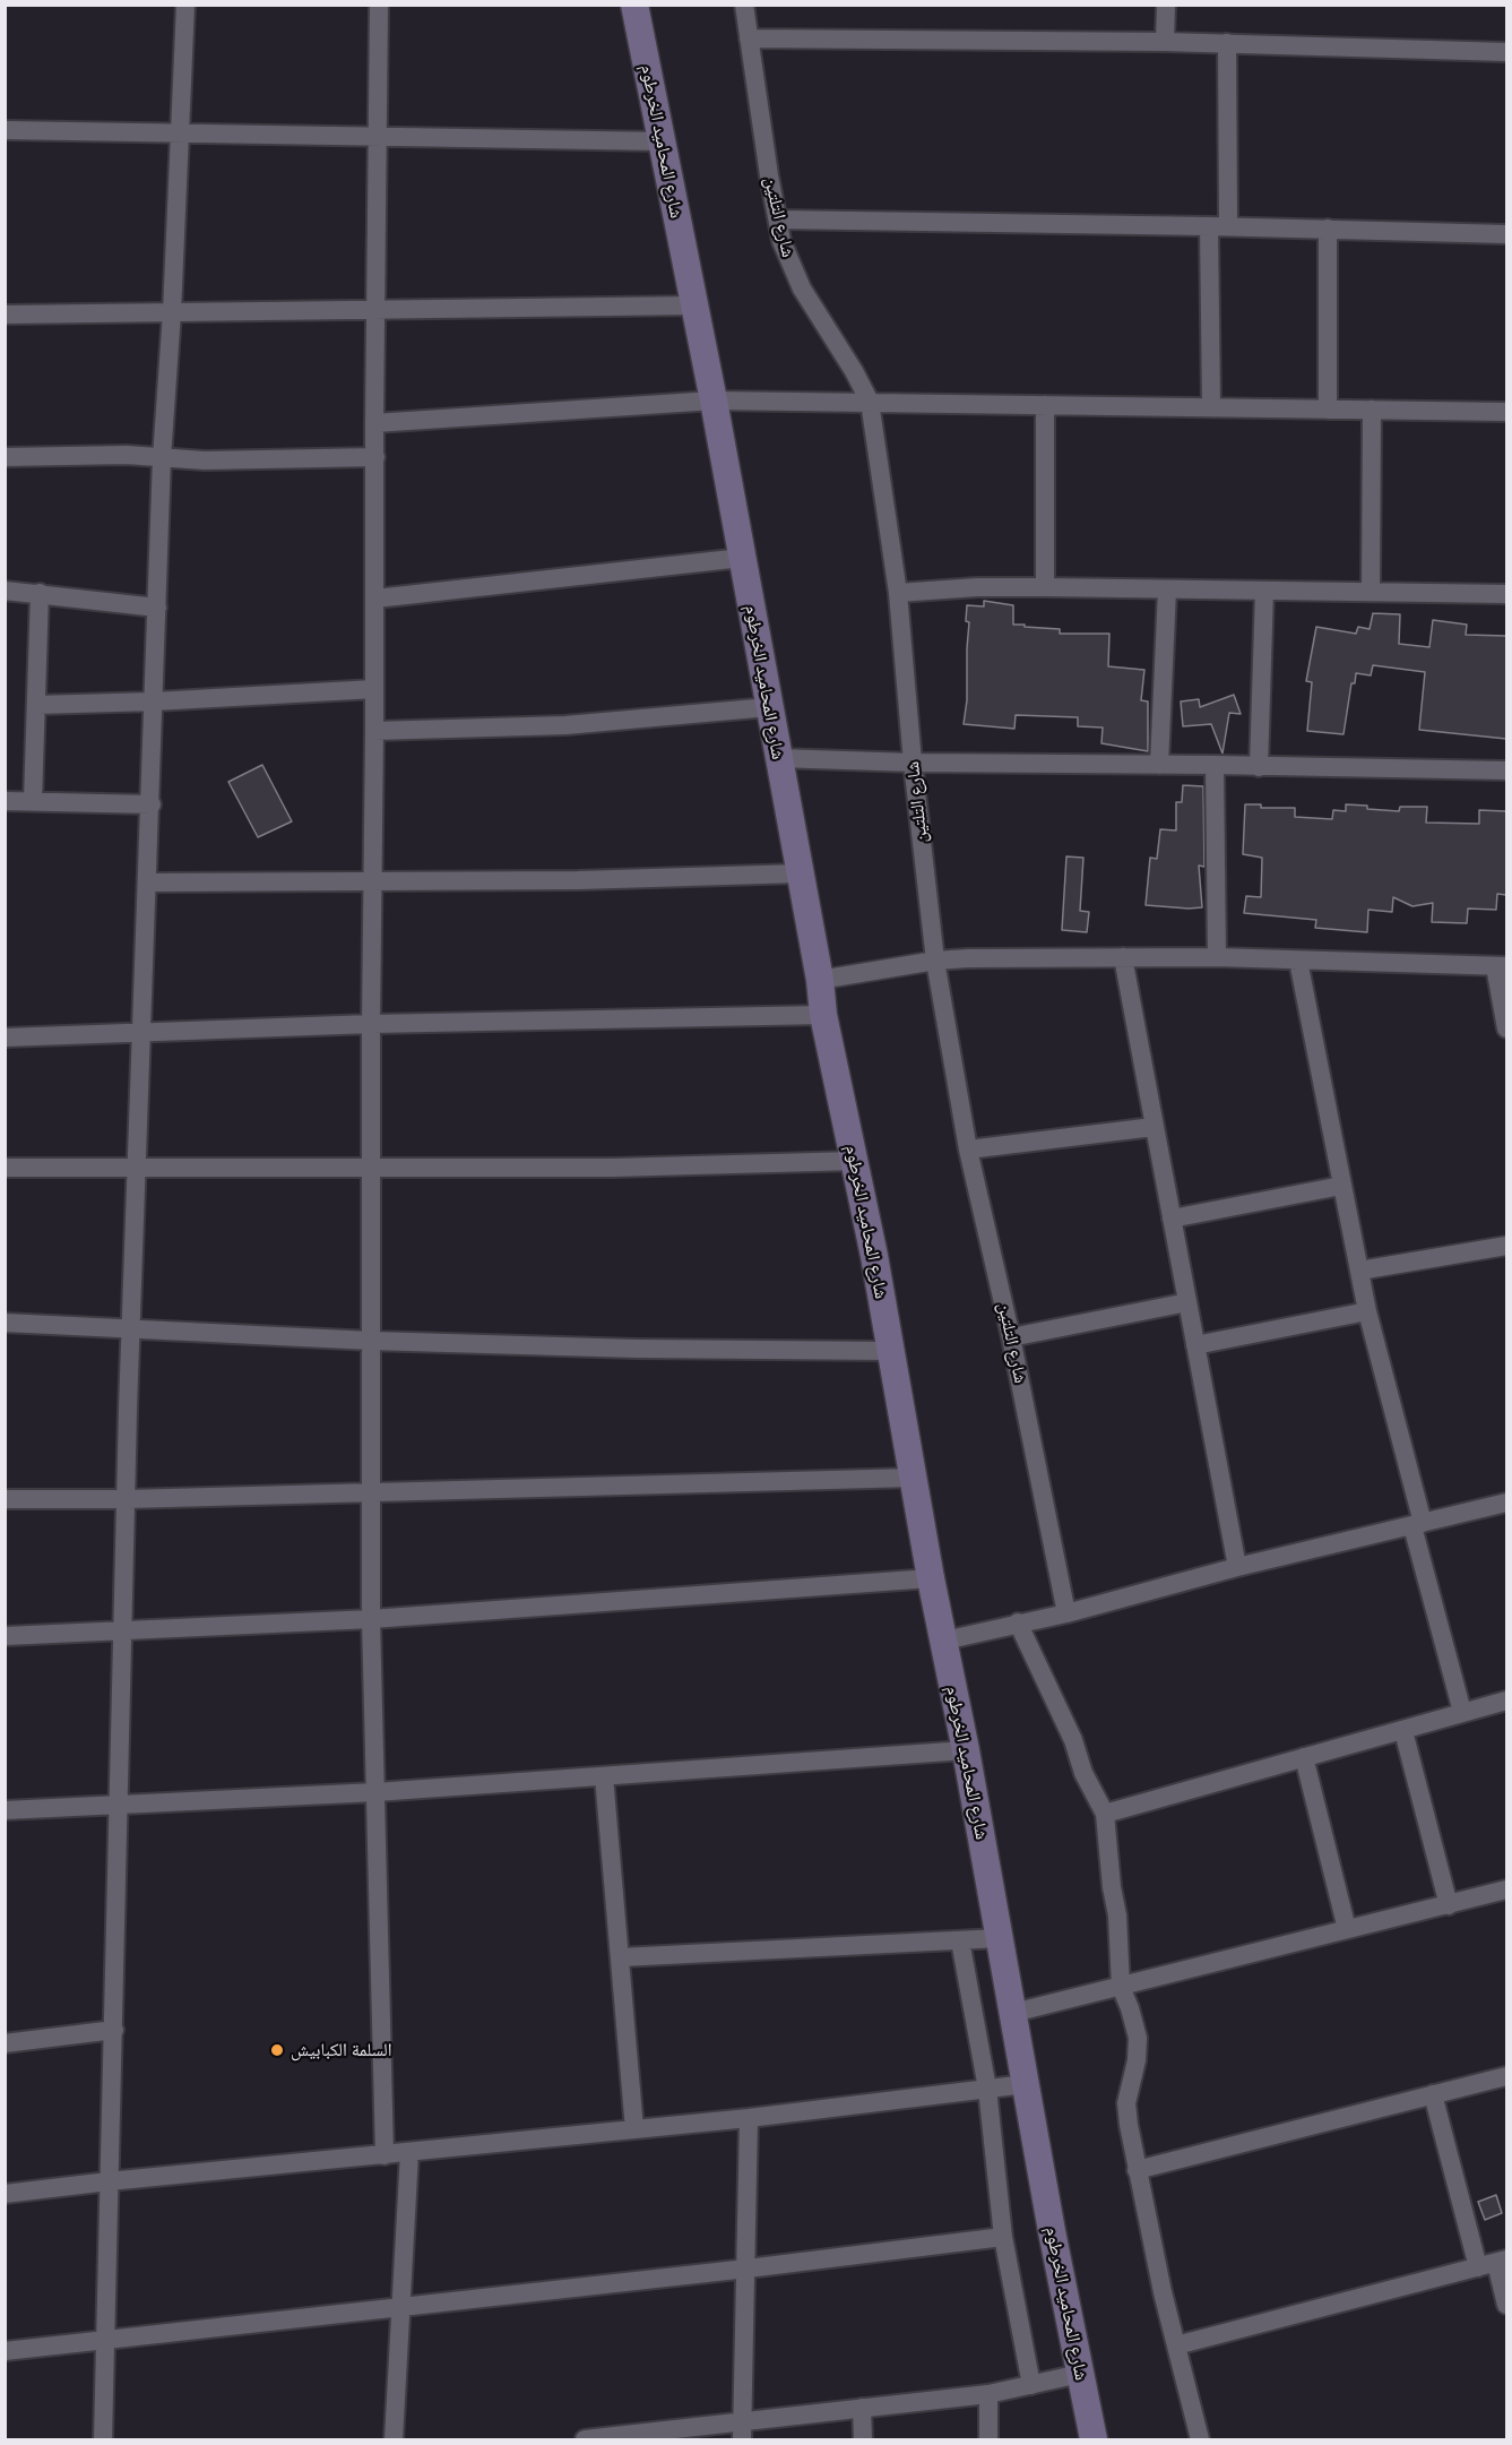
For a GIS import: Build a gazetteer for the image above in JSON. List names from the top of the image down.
{
  "streets": {
    "street": ["شارع المحاميد الخرطوم", "شارع التلتين"]
  },
  "places": ["السلمة الكبابيش"]
}
